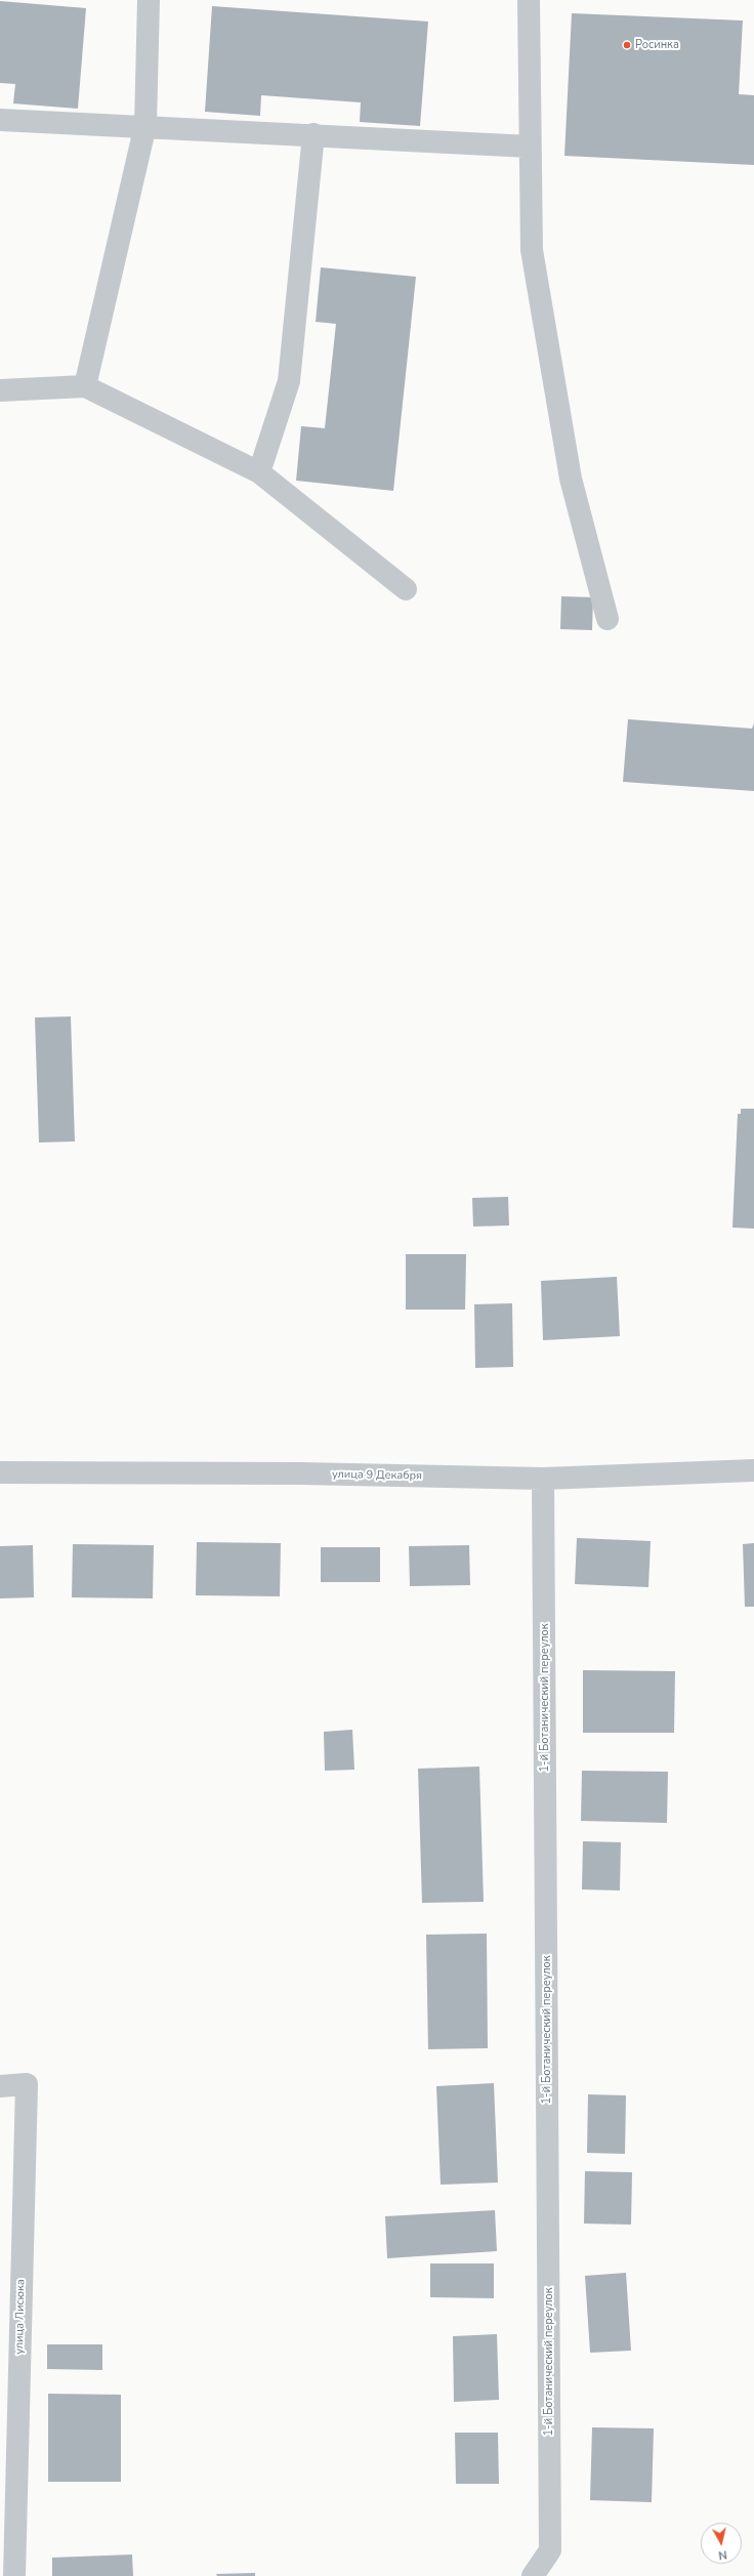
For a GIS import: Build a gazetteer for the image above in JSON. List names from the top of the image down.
{
  "streets": {
    "street": ["улица 9 Декабря", "1-й Ботанический переулок", "улица Лисюка"]
  },
  "crossings": [
    ["улица 9 Декабря", "1-й Ботанический переулок"]
  ],
  "places": ["Росинка"],
  "north": "bottom"
}
